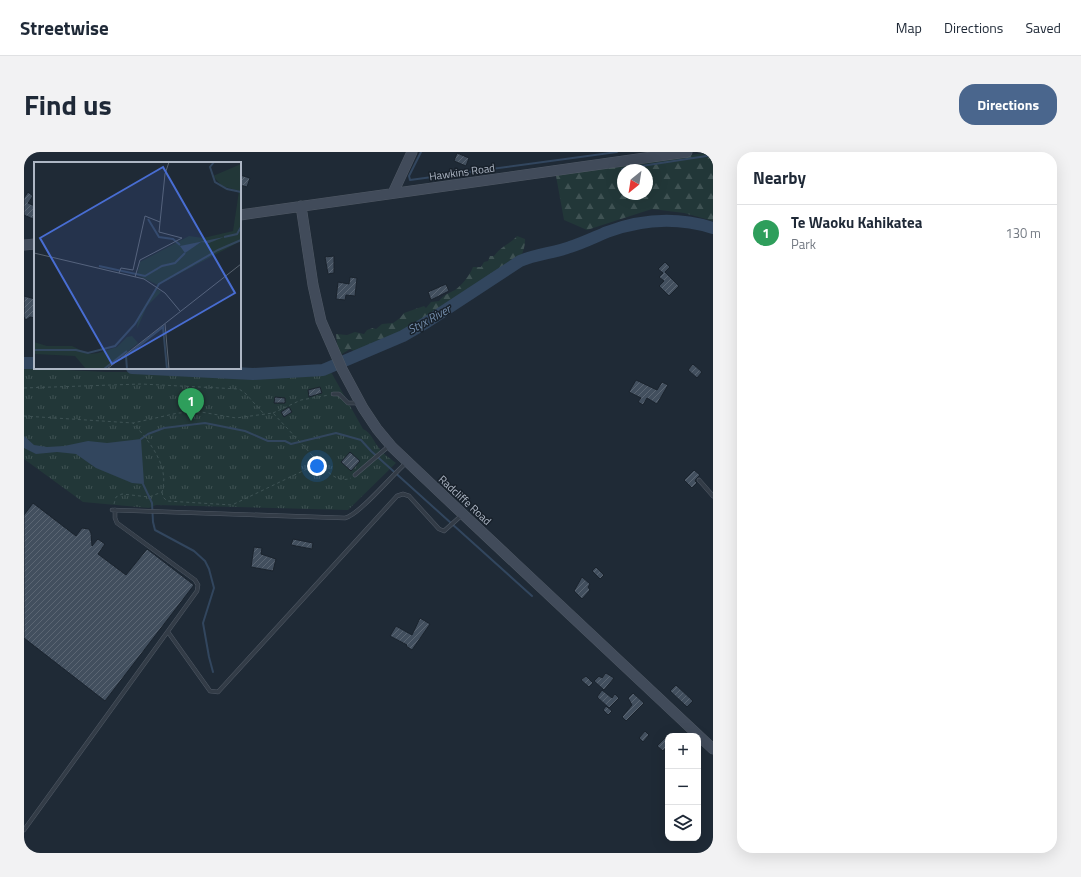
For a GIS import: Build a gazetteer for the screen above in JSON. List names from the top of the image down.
{
  "streets": {
    "street": ["Hawkins Road", "Radcliffe Road"]
  },
  "crossings": [
    ["Hawkins Road", "Radcliffe Road"]
  ],
  "water": ["Styx River"],
  "north": "bottom left",
  "page": {
    "header": "Streetwise",
    "nav": ["Map", "Directions", "Saved"],
    "title": "Find us",
    "buttons": "Directions",
    "heading": "Nearby",
    "list": [
      {
        "mark": "1",
        "name": "Te Waoku Kahikatea",
        "note": "Park",
        "value": "130 m"
      }
    ],
    "pins": "1",
    "map_buttons": ["+", "−"]
  }
}
